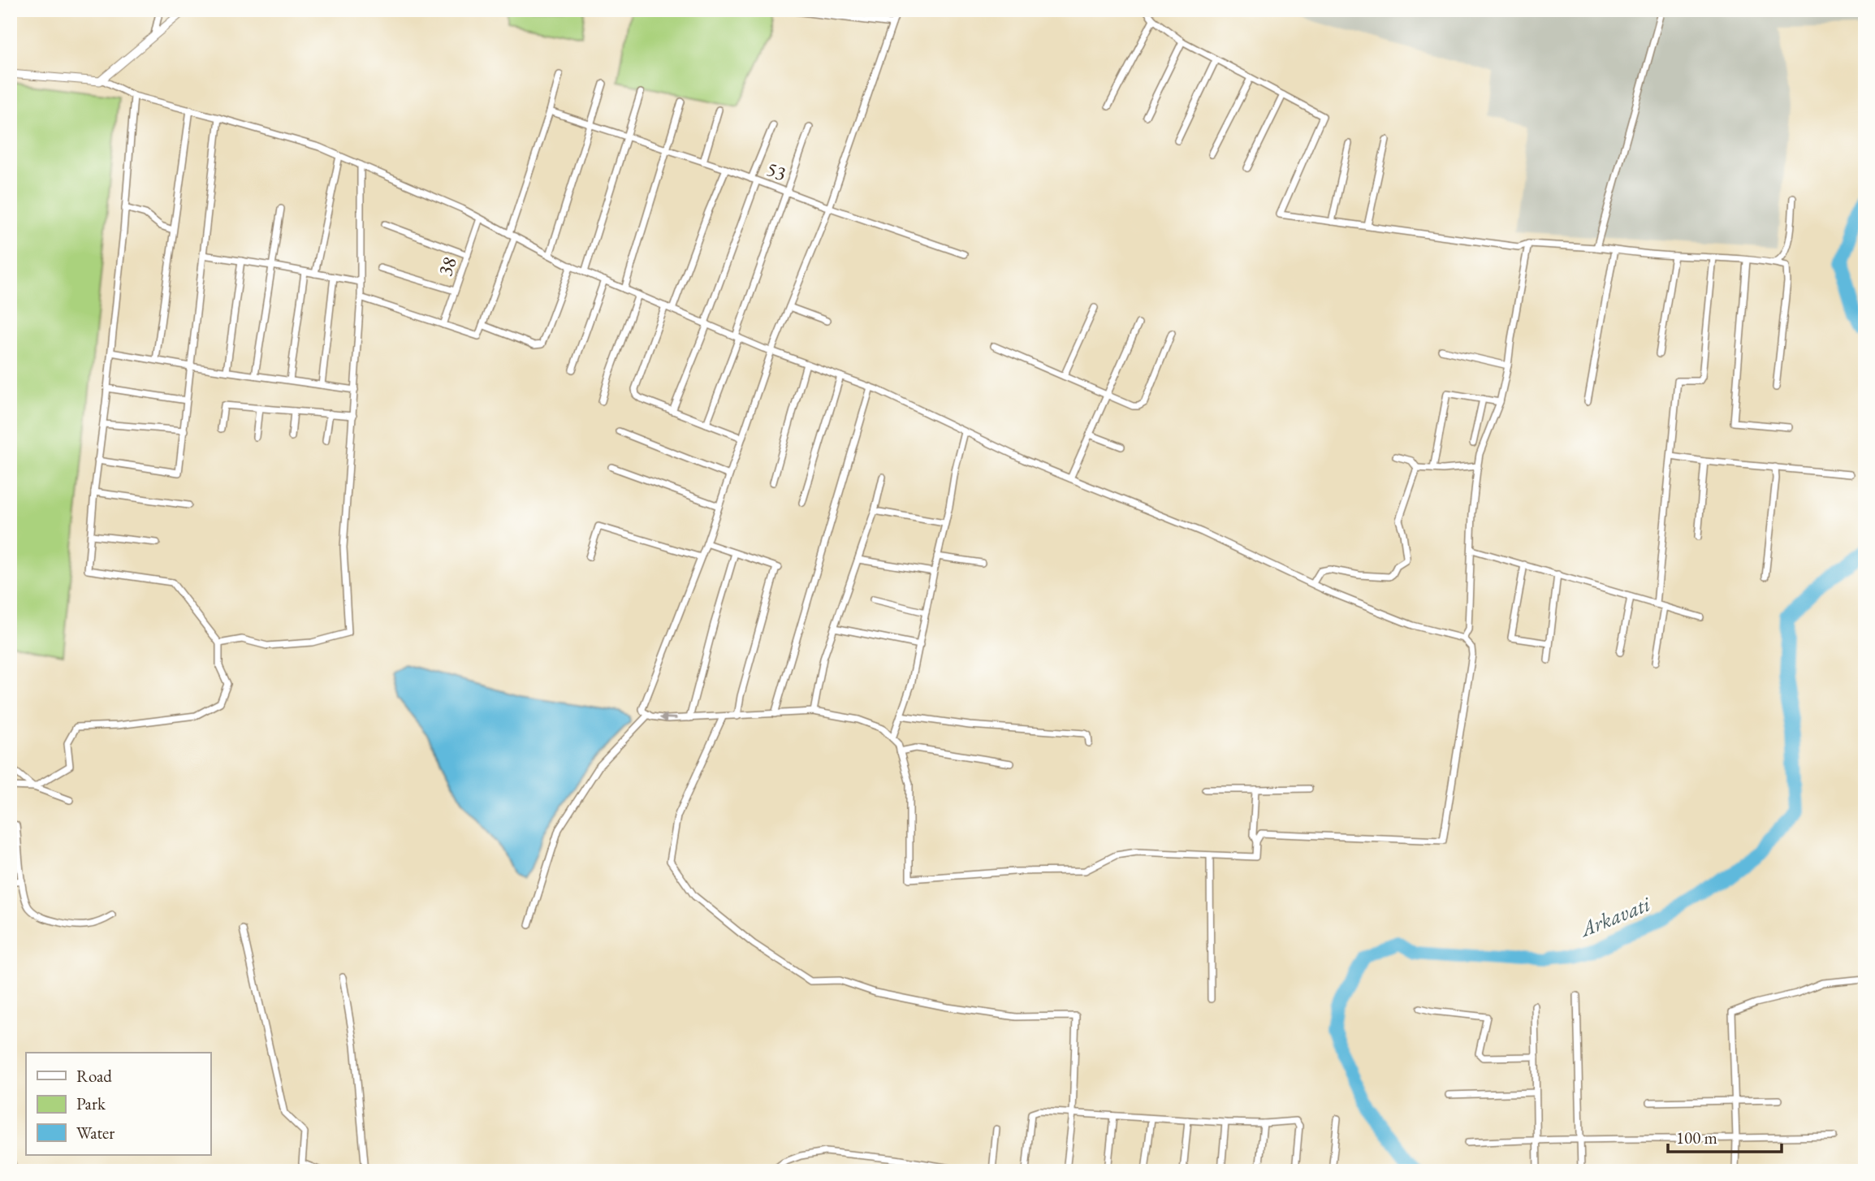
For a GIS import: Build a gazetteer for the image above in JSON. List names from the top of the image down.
{
  "streets": {
    "street": ["53", "38"]
  },
  "water": ["Arkavati"],
  "legend": ["Road", "Park", "Water"],
  "scale_bar": "100 m"
}
